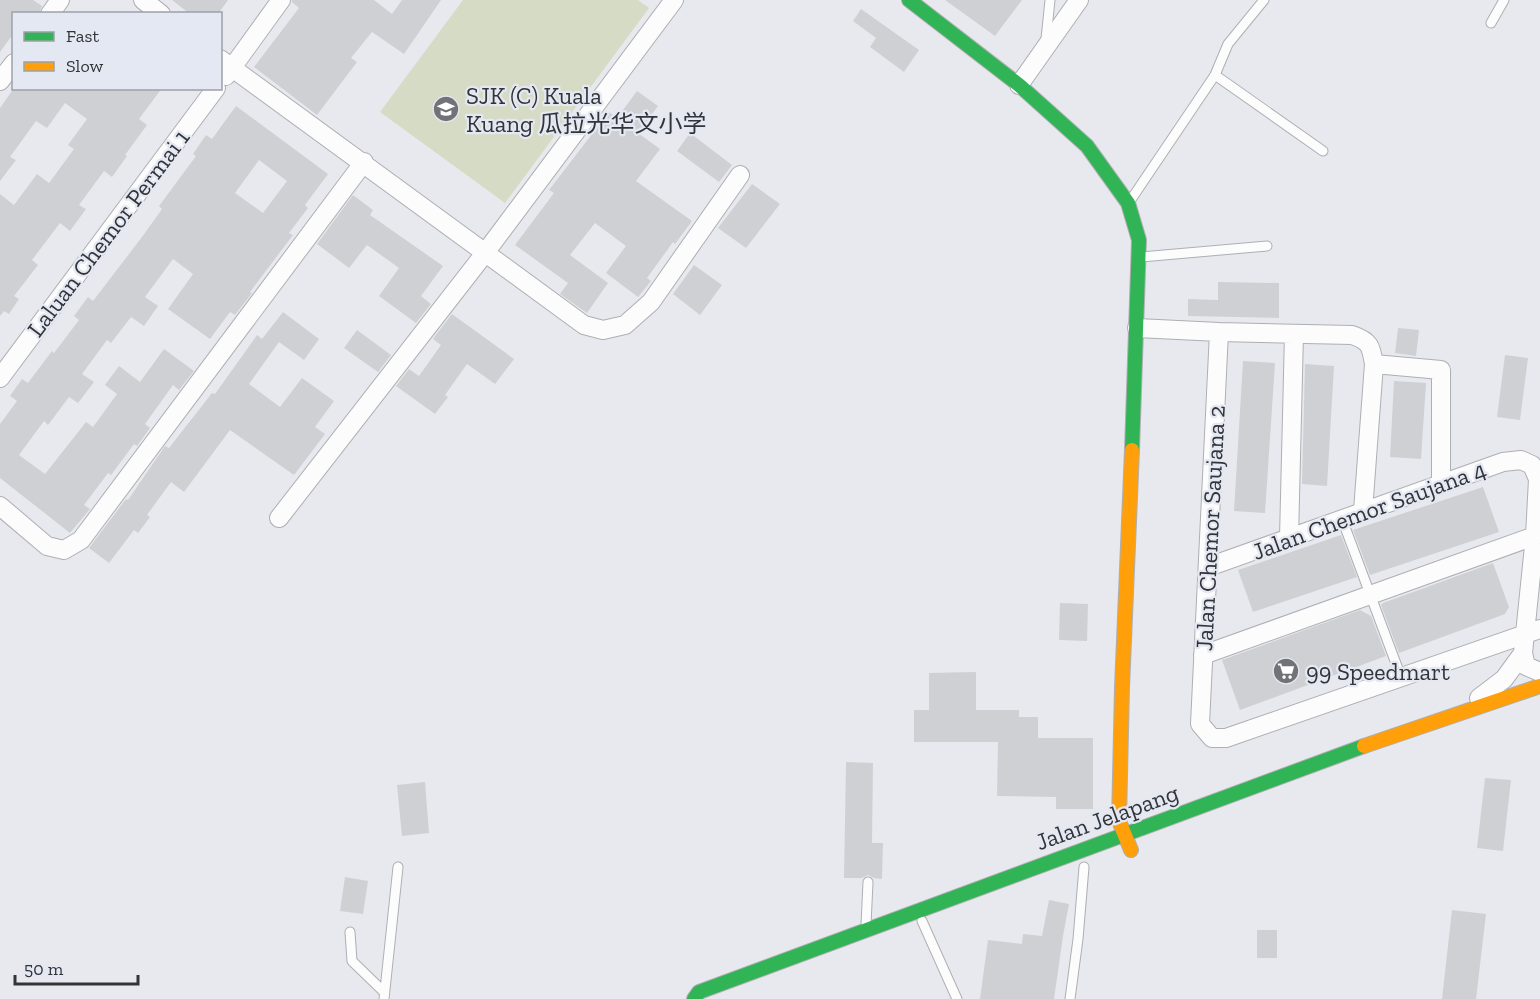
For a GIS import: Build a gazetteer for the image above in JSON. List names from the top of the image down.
{
  "streets": {
    "main road": ["Jalan Jelapang"],
    "street": ["Laluan Chemor Permai 1", "Jalan Chemor Saujana 4", "Jalan Chemor Saujana 2"]
  },
  "crossings": [
    ["Jalan Chemor Saujana 4", "Jalan Chemor Saujana 2"]
  ],
  "places": {
    "school or university": ["SJK (C) Kuala Kuang 瓜拉光华文小学"],
    "supermarket": ["99 Speedmart"]
  },
  "legend": ["Fast", "Slow"],
  "scale_bar": "50 m"
}
